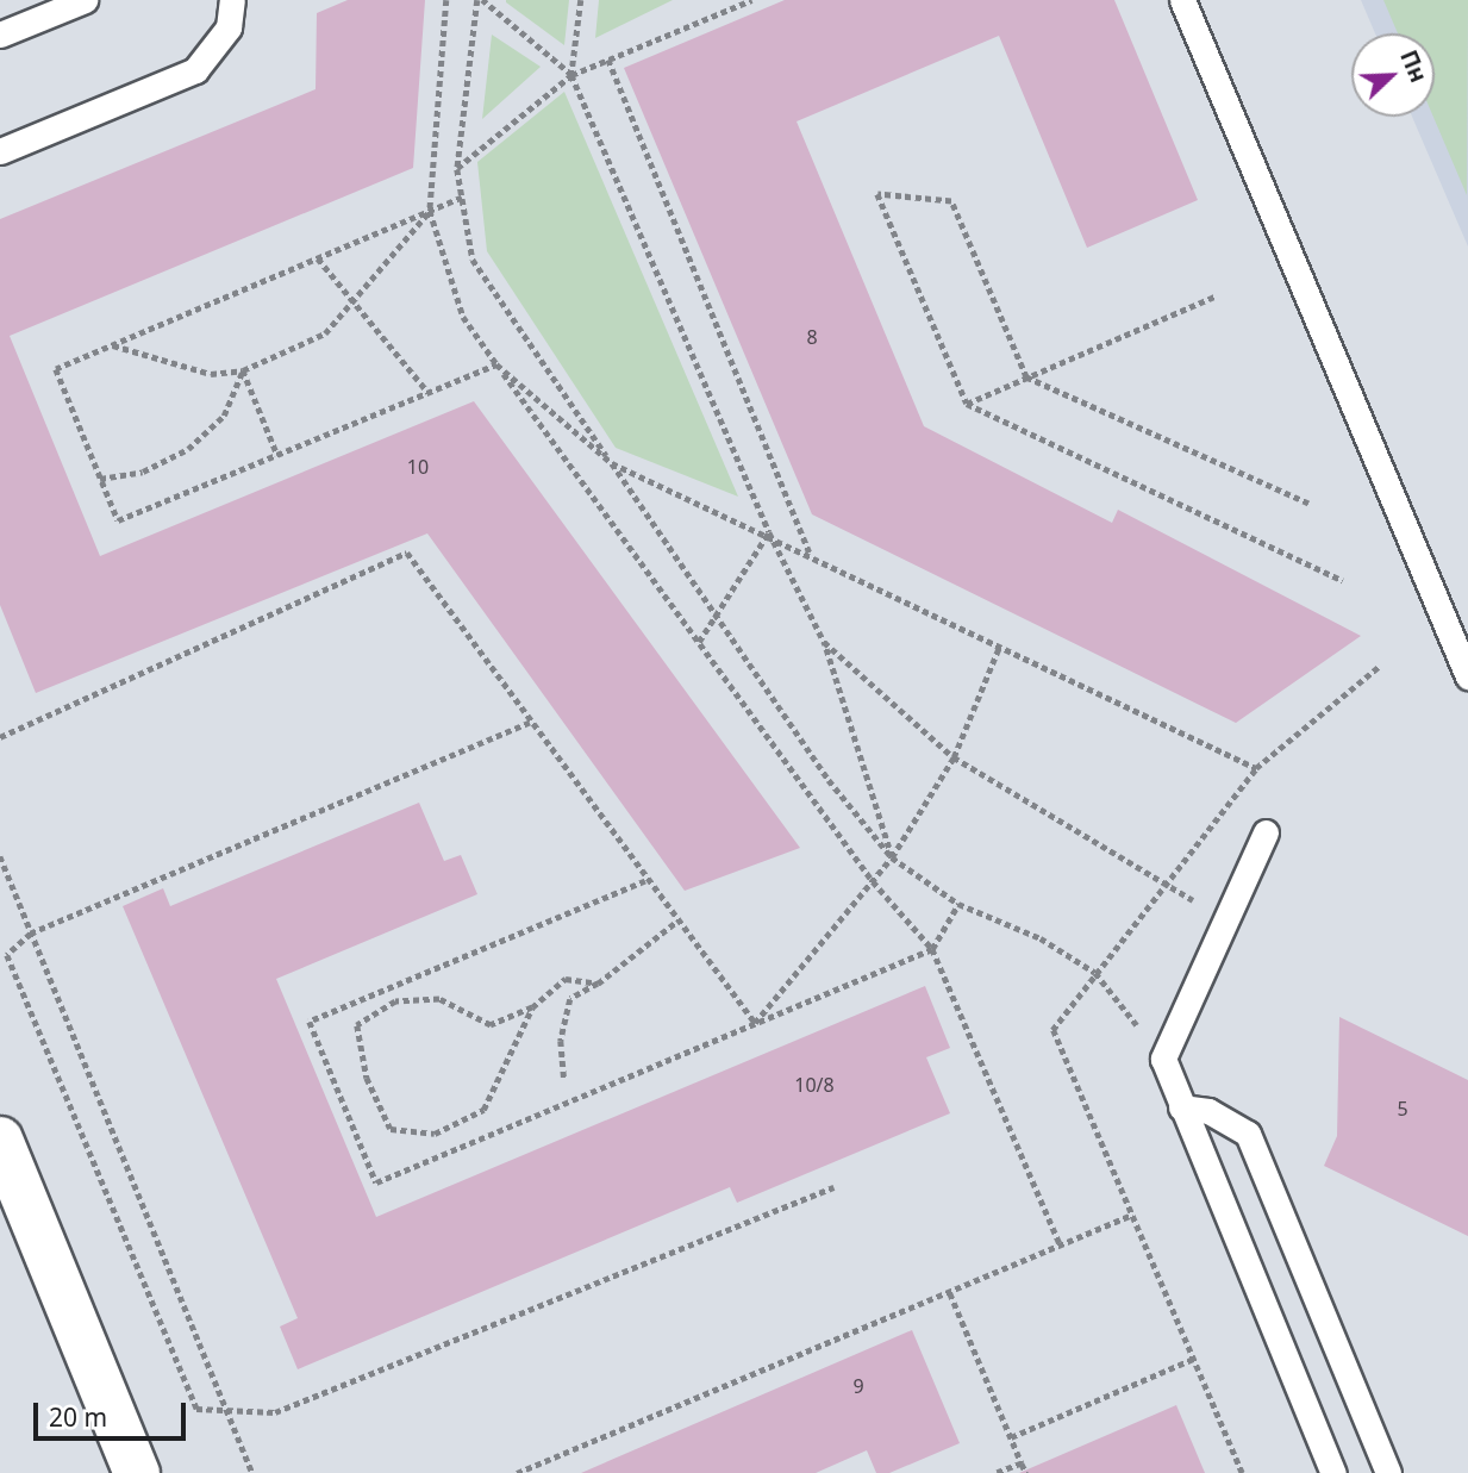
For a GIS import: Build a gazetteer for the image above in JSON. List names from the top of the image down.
{
  "house_numbers": [
    "8",
    "10",
    "10/8",
    "5",
    "9"
  ],
  "scale_bar": "20 m",
  "north": "top right"
}
